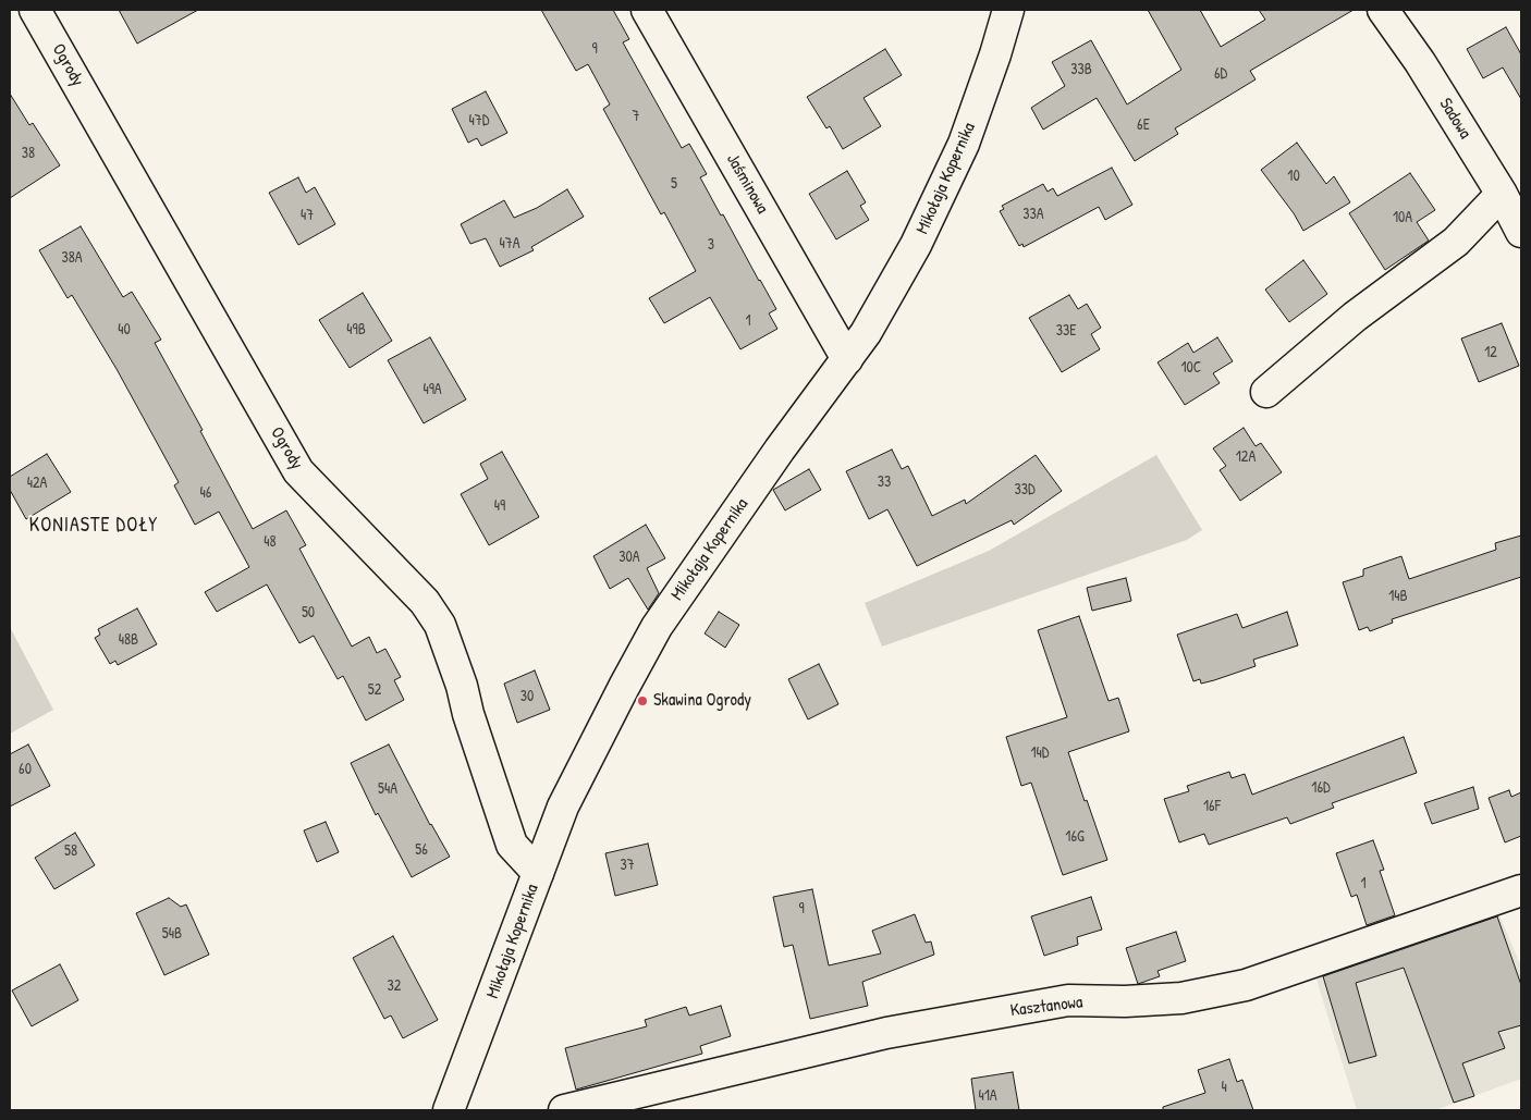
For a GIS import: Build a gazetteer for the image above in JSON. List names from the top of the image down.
{
  "streets": {
    "street": [
      "Ogrody",
      "Sadowa",
      "Mikołaja Kopernika",
      "Jaśminowa",
      "Kasztanowa"
    ]
  },
  "crossings": [
    ["Ogrody", "Mikołaja Kopernika"],
    ["Mikołaja Kopernika", "Jaśminowa"]
  ],
  "districts": ["KONIASTE DOŁY"],
  "places": ["Skawina Ogrody"],
  "house_numbers": [
    "9",
    "33B",
    "6D",
    "7",
    "47D",
    "6E",
    "38",
    "10",
    "5",
    "33A",
    "47",
    "10A",
    "47A",
    "3",
    "38A",
    "1",
    "40",
    "49B",
    "33E",
    "12",
    "10C",
    "49A",
    "12A",
    "33",
    "42A",
    "33D",
    "46",
    "49",
    "48",
    "30A",
    "14B",
    "50",
    "48B",
    "52",
    "30",
    "14D",
    "60",
    "16D",
    "54A",
    "16F",
    "16G",
    "56",
    "58",
    "37",
    "1",
    "9",
    "54B",
    "32",
    "4",
    "41A"
  ]
}
